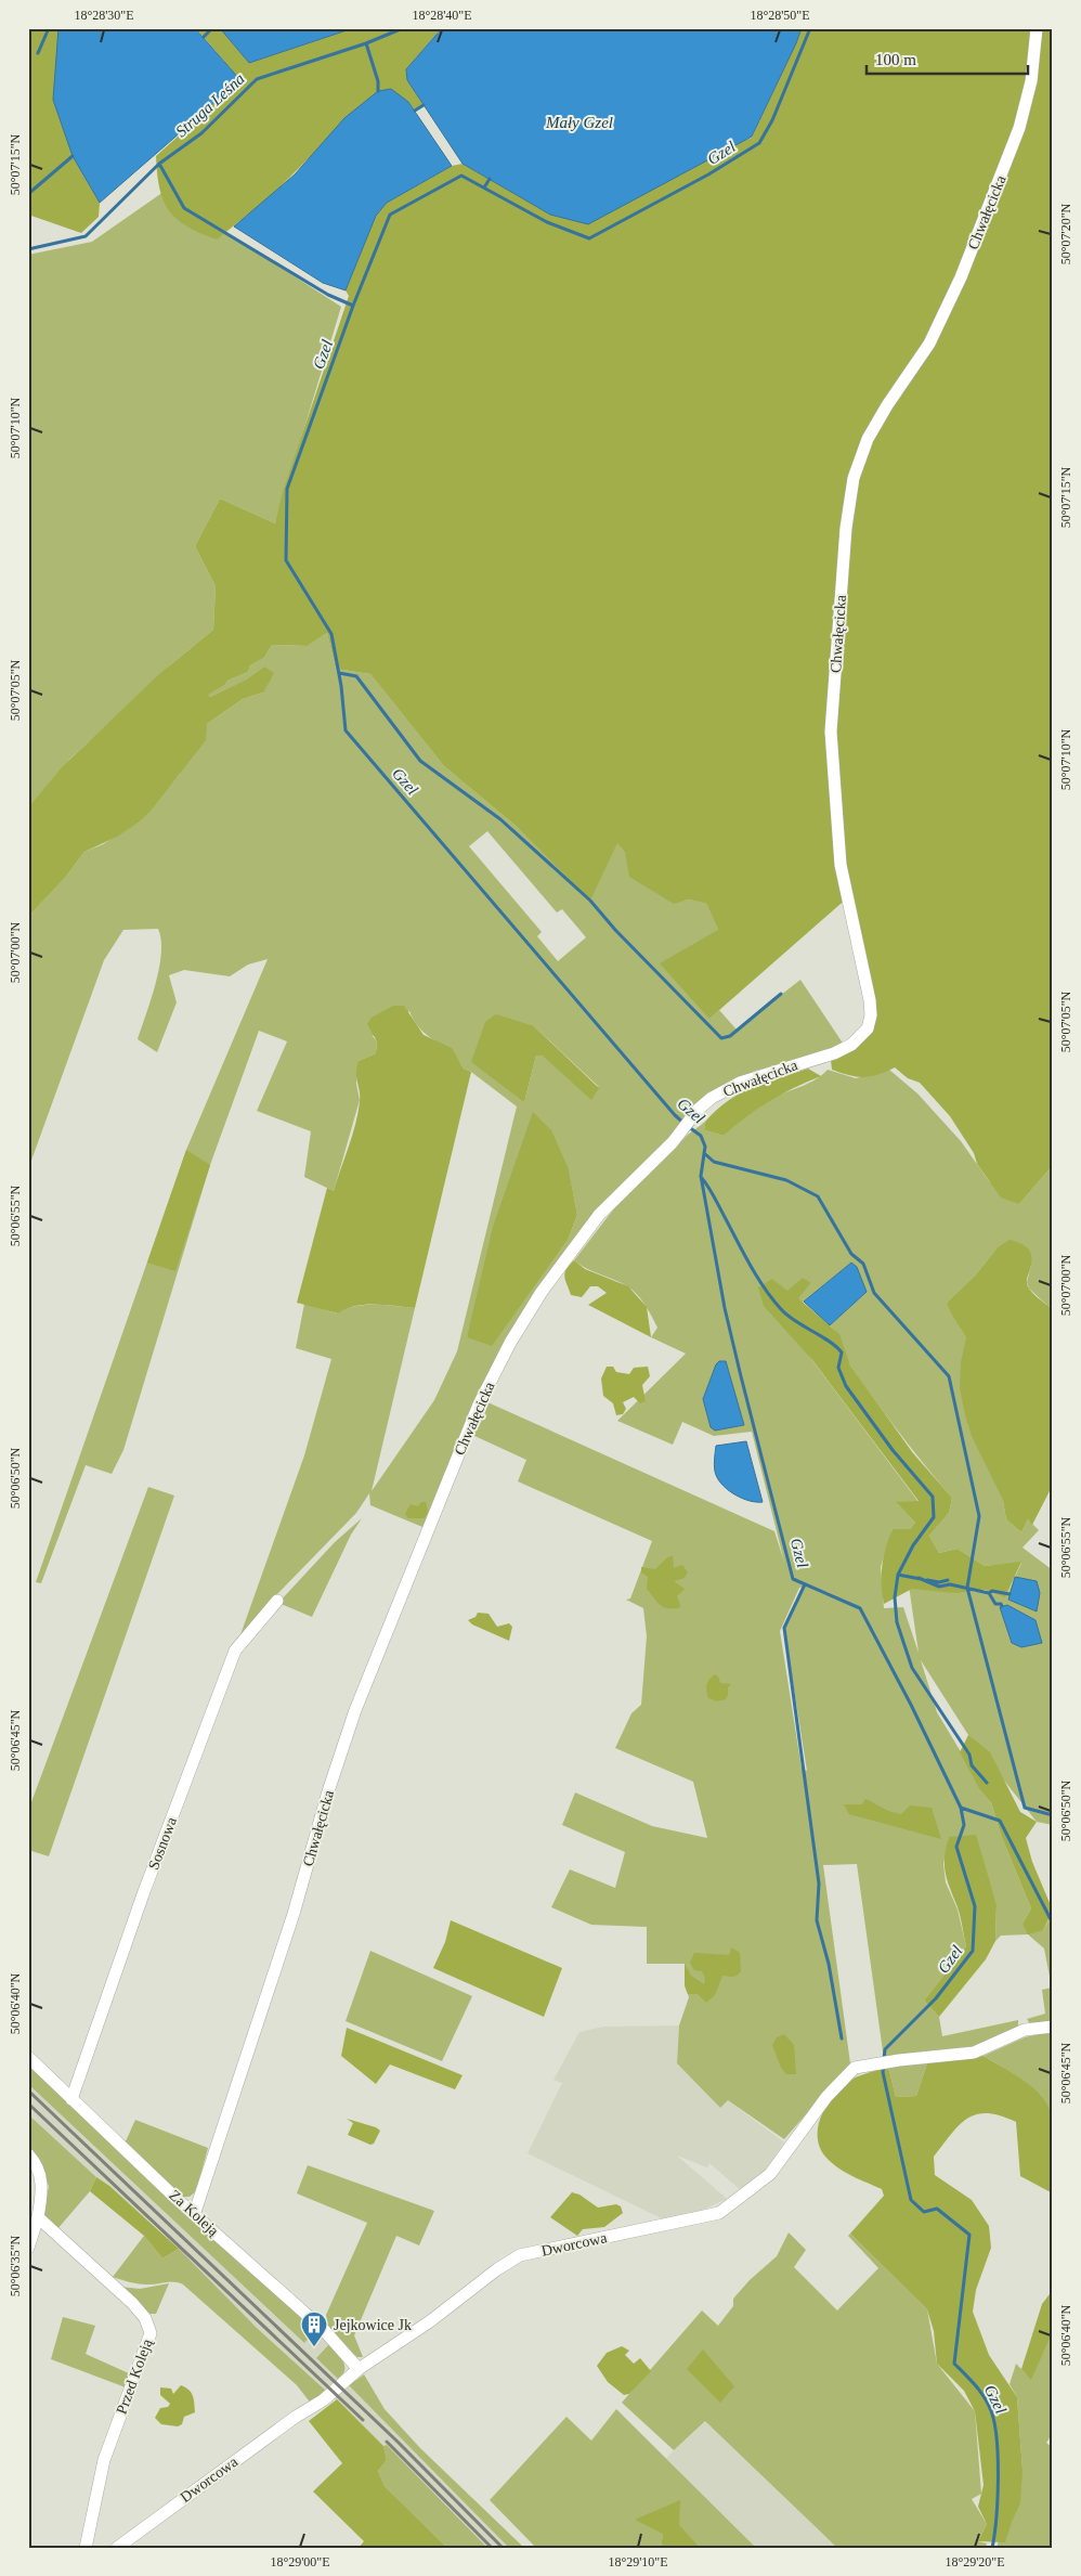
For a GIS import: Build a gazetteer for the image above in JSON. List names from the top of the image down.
{
  "streets": {
    "street": [
      "Chwałęcicka",
      "Sosnowa",
      "Za Koleją",
      "Dworcowa",
      "Przed Koleją"
    ]
  },
  "crossings": [
    ["Chwałęcicka", "Za Koleją"],
    ["Sosnowa", "Za Koleją"],
    ["Za Koleją", "Dworcowa"]
  ],
  "water": ["Struga Leśna", "Mały Gzel", "Gzel"],
  "places": {
    "building": ["Jejkowice Jk"]
  },
  "scale_bar": "100 m",
  "coordinates": [
    "18°28'30\"E",
    "18°28'40\"E",
    "18°28'50\"E",
    "50°07'15\"N",
    "50°07'20\"N",
    "50°07'10\"N",
    "50°07'05\"N",
    "50°07'00\"N",
    "50°06'55\"N",
    "50°06'50\"N",
    "50°06'45\"N",
    "50°06'40\"N",
    "50°06'35\"N",
    "18°29'00\"E",
    "18°29'10\"E",
    "18°29'20\"E"
  ]
}
